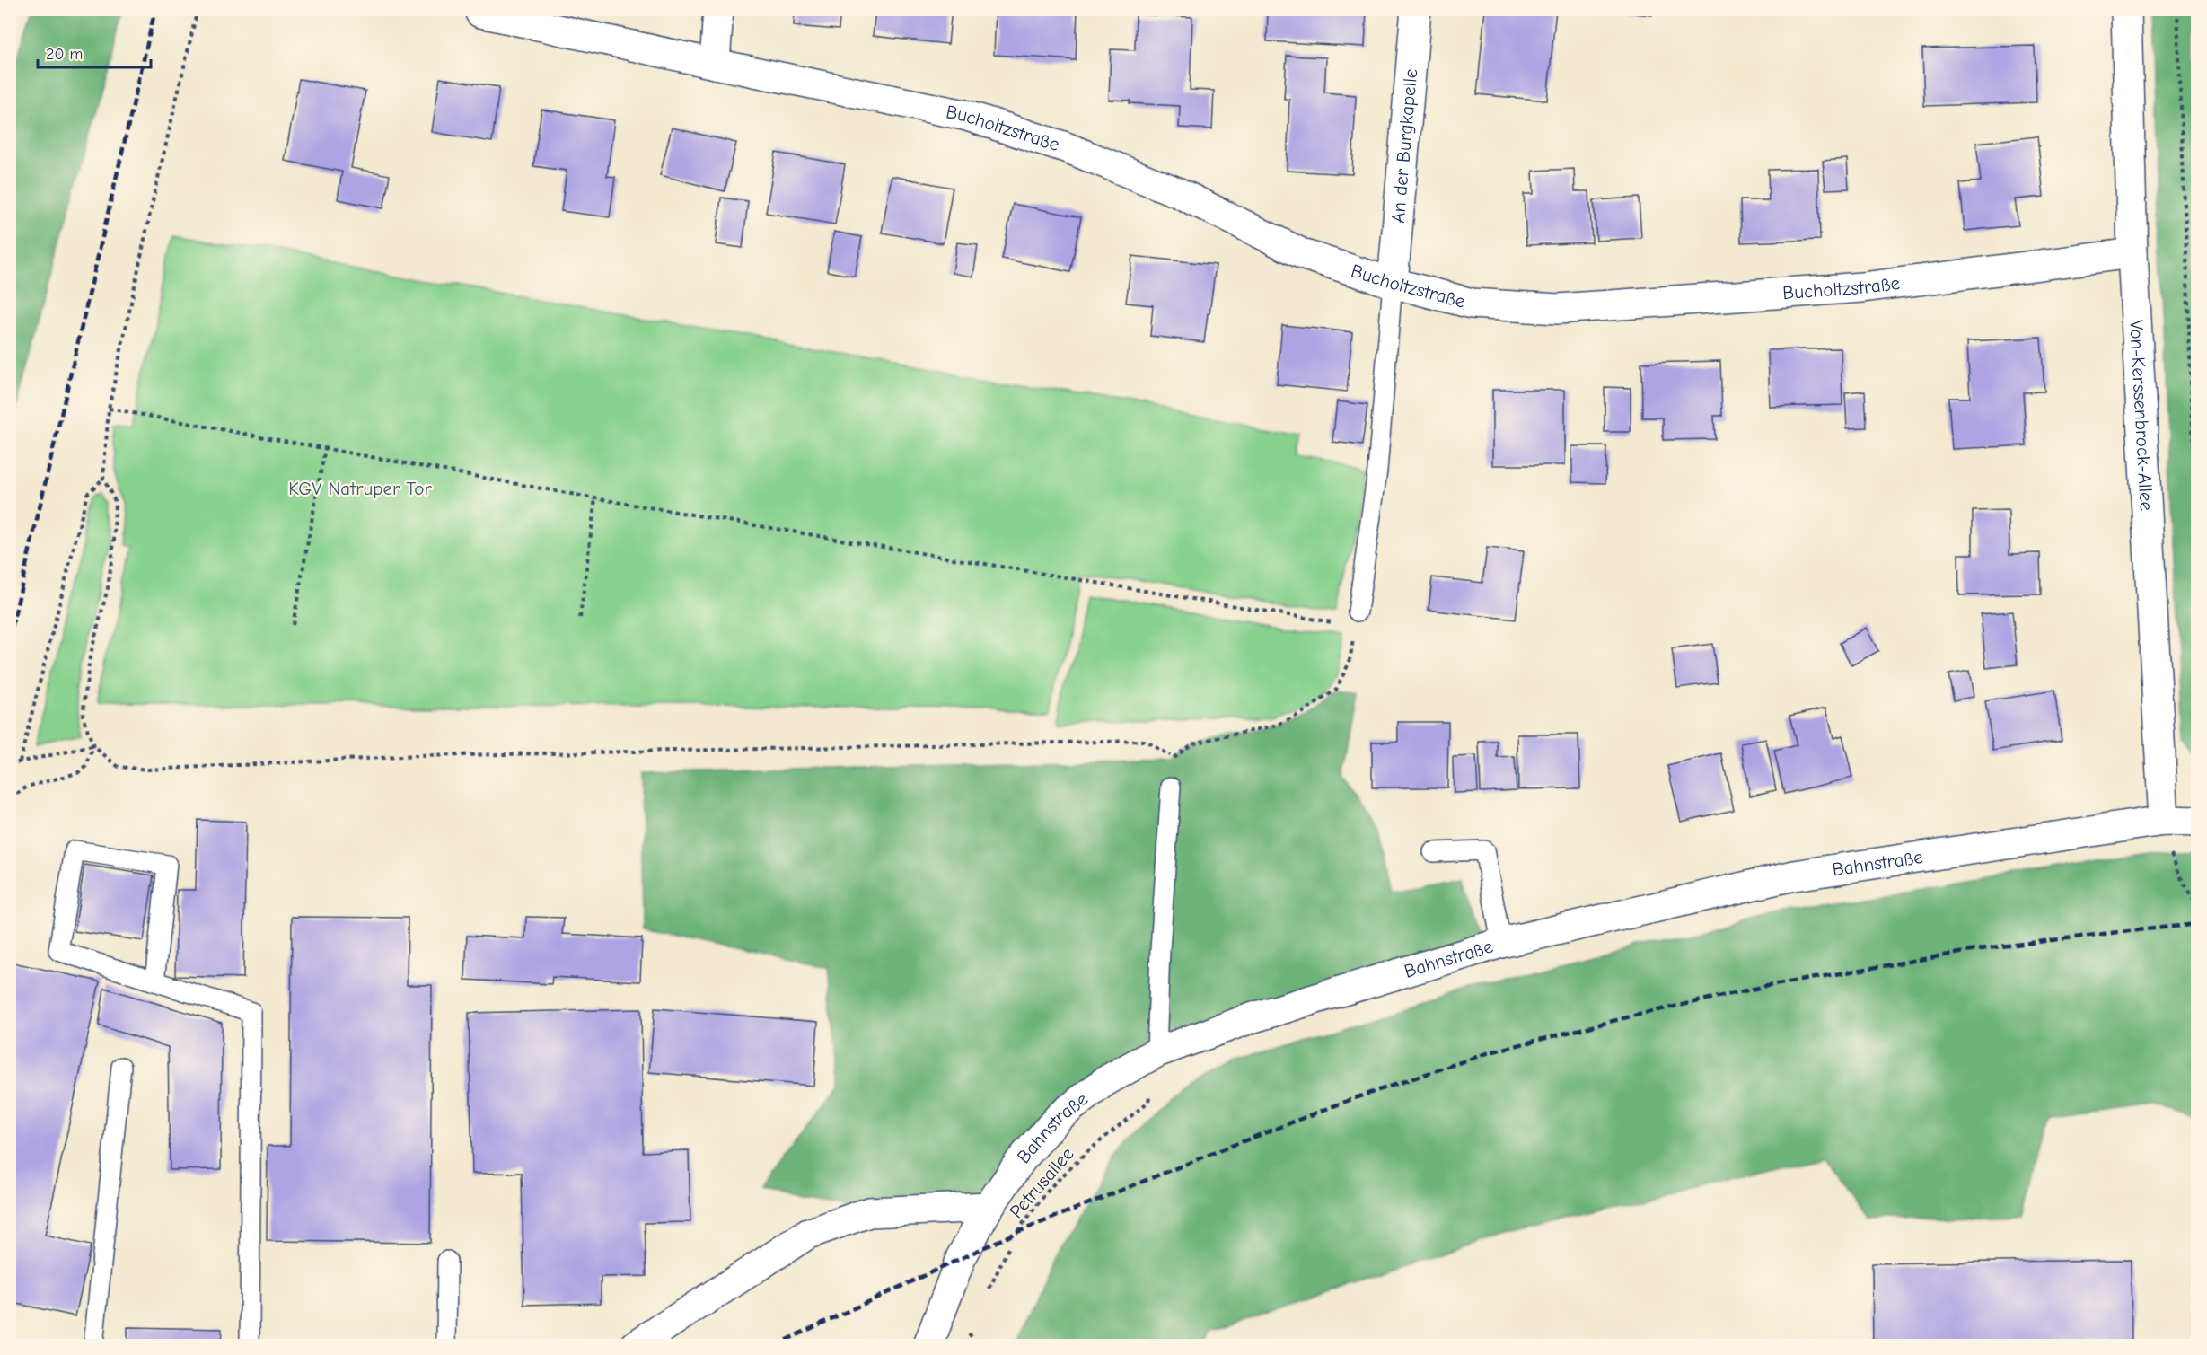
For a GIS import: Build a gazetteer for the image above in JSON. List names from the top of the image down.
{
  "streets": {
    "street": [
      "Bucholtzstraße",
      "An der Burgkapelle",
      "Von-Kerssenbrock-Allee",
      "Bahnstraße"
    ],
    "path": ["Petrusallee"]
  },
  "crossings": [
    ["Bucholtzstraße", "An der Burgkapelle"],
    ["Bucholtzstraße", "Von-Kerssenbrock-Allee"],
    ["Von-Kerssenbrock-Allee", "Bahnstraße"],
    ["Bahnstraße", "Petrusallee"]
  ],
  "parks": ["KGV Natruper Tor"],
  "scale_bar": "20 m"
}
